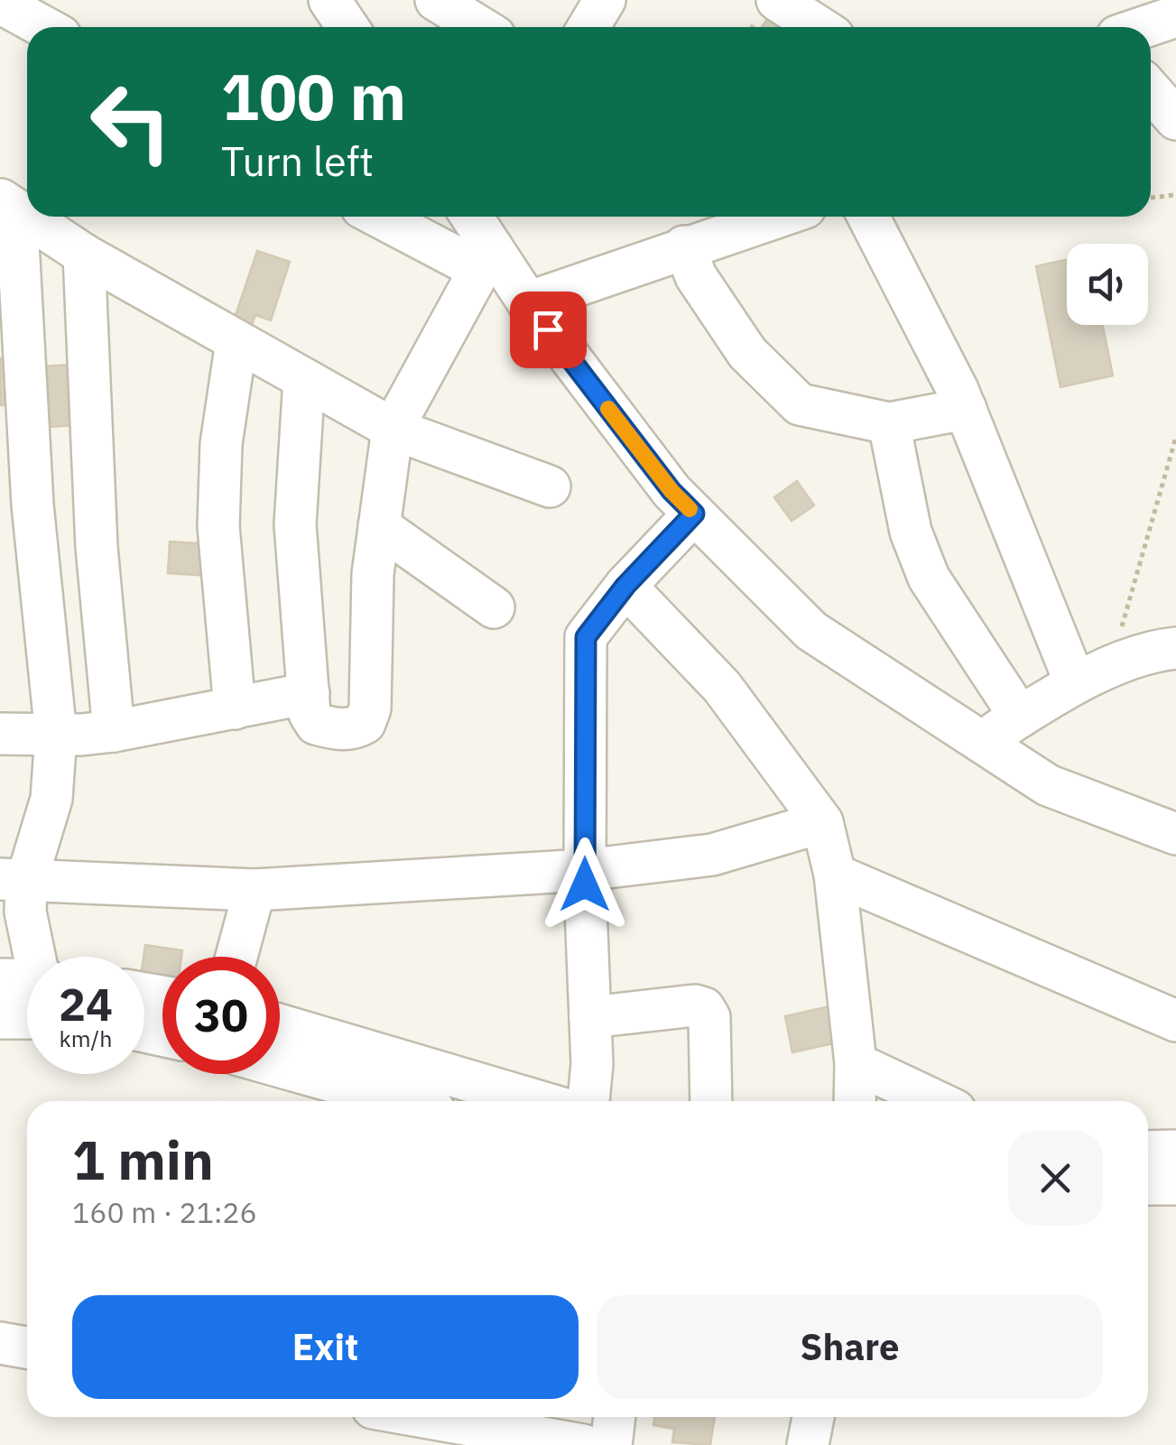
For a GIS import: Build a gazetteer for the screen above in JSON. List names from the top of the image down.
{
  "page": {
    "turn": ["100 m", "Turn left"],
    "speed": "24 km/h",
    "limit": "30",
    "heading": ["1 min", "160 m · 21:26"],
    "buttons": ["Exit", "Share"]
  }
}
